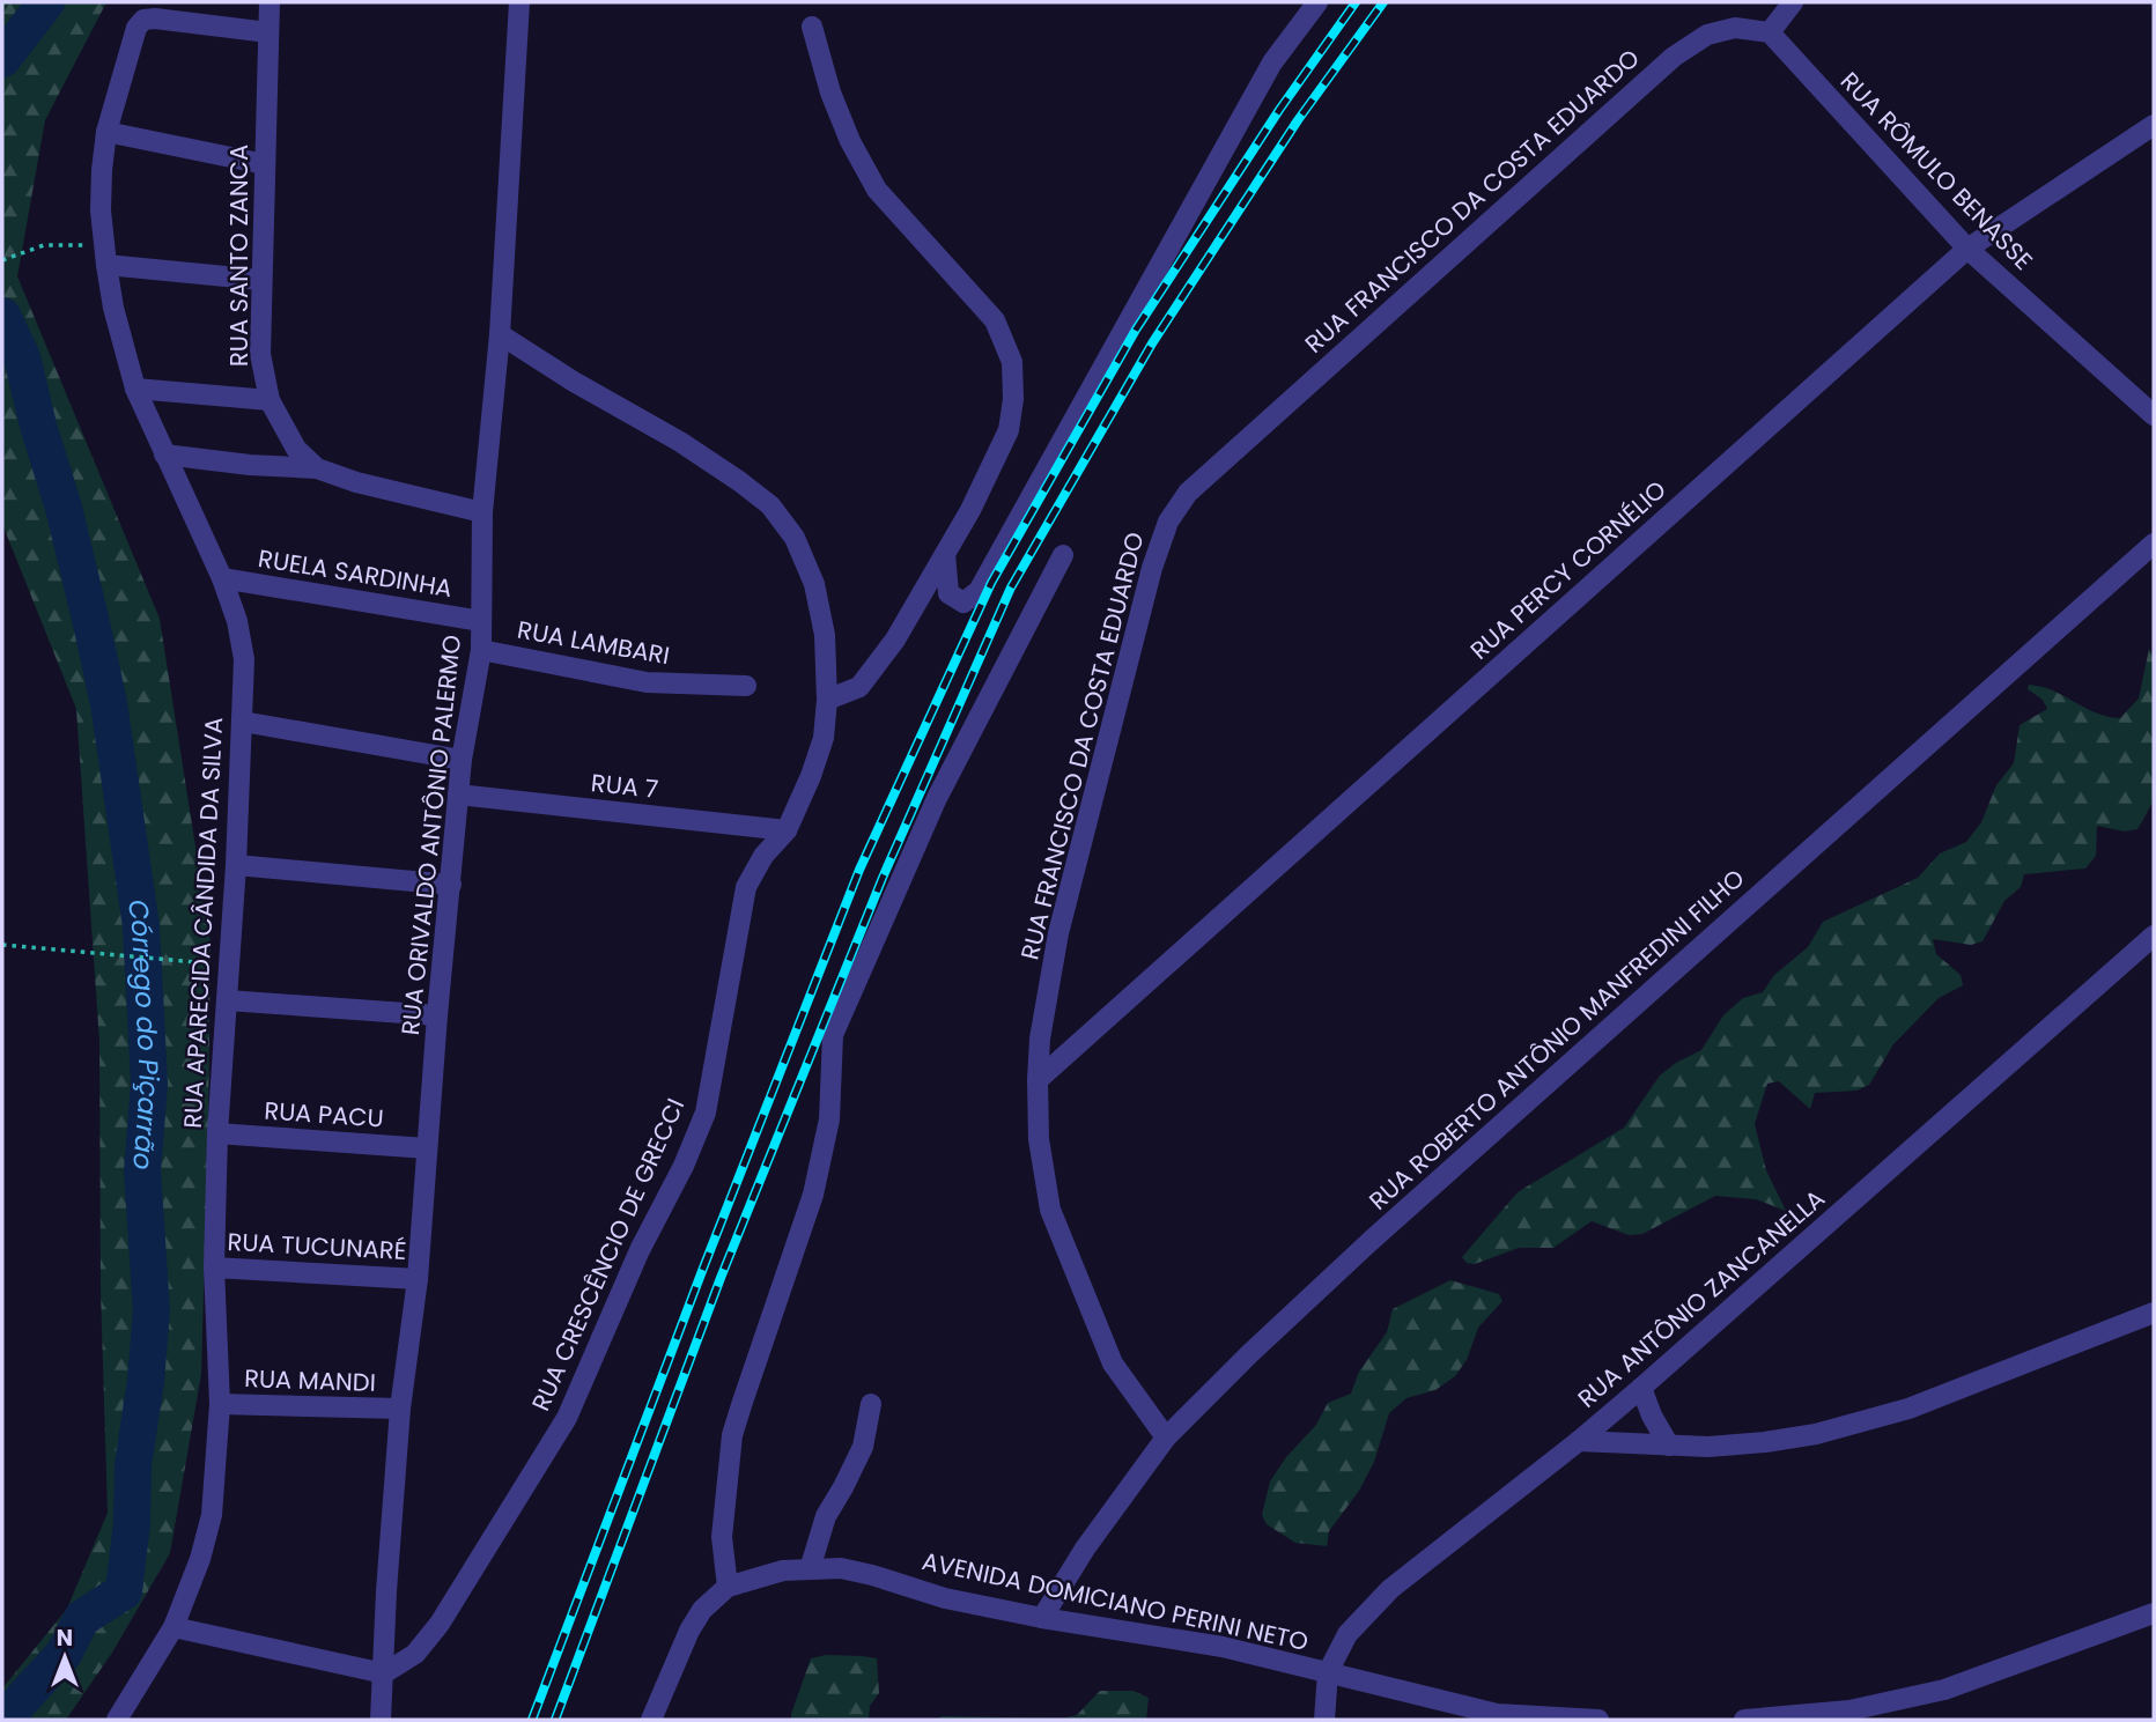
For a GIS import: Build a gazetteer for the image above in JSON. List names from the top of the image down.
{
  "streets": {
    "street": [
      "RUA RÔMULO BENASSE",
      "RUA FRANCISCO DA COSTA EDUARDO",
      "RUA SANTO ZANCA",
      "RUA PERCY CORNÉLIO",
      "RUELA SARDINHA",
      "RUA LAMBARI",
      "RUA 7",
      "RUA ORIVALDO ANTÔNIO PALERMO",
      "RUA APARECIDA CÂNDIDA DA SILVA",
      "RUA ROBERTO ANTÔNIO MANFREDINI FILHO",
      "RUA PACU",
      "RUA TUCUNARÉ",
      "RUA CRESCÊNCIO DE GRECCI",
      "RUA ANTÔNIO ZANCANELLA",
      "RUA MANDI",
      "AVENIDA DOMICIANO PERINI NETO"
    ]
  },
  "crossings": [
    ["RUA RÔMULO BENASSE", "RUA FRANCISCO DA COSTA EDUARDO"],
    ["RUA RÔMULO BENASSE", "RUA PERCY CORNÉLIO"],
    ["RUA FRANCISCO DA COSTA EDUARDO", "RUA PERCY CORNÉLIO"],
    ["RUA FRANCISCO DA COSTA EDUARDO", "RUA ROBERTO ANTÔNIO MANFREDINI FILHO"],
    ["RUA SANTO ZANCA", "RUA ORIVALDO ANTÔNIO PALERMO"],
    ["RUA SANTO ZANCA", "RUA APARECIDA CÂNDIDA DA SILVA"],
    ["RUELA SARDINHA", "RUA ORIVALDO ANTÔNIO PALERMO"],
    ["RUELA SARDINHA", "RUA APARECIDA CÂNDIDA DA SILVA"],
    ["RUA LAMBARI", "RUA ORIVALDO ANTÔNIO PALERMO"],
    ["RUA 7", "RUA ORIVALDO ANTÔNIO PALERMO"],
    ["RUA 7", "RUA CRESCÊNCIO DE GRECCI"],
    ["RUA ORIVALDO ANTÔNIO PALERMO", "RUA PACU"],
    ["RUA ORIVALDO ANTÔNIO PALERMO", "RUA TUCUNARÉ"],
    ["RUA ORIVALDO ANTÔNIO PALERMO", "RUA CRESCÊNCIO DE GRECCI"],
    ["RUA ORIVALDO ANTÔNIO PALERMO", "RUA MANDI"],
    ["RUA APARECIDA CÂNDIDA DA SILVA", "RUA PACU"],
    ["RUA APARECIDA CÂNDIDA DA SILVA", "RUA TUCUNARÉ"],
    ["RUA APARECIDA CÂNDIDA DA SILVA", "RUA MANDI"],
    ["RUA ROBERTO ANTÔNIO MANFREDINI FILHO", "AVENIDA DOMICIANO PERINI NETO"],
    ["RUA ANTÔNIO ZANCANELLA", "AVENIDA DOMICIANO PERINI NETO"]
  ],
  "water": ["Córrego do Piçarrão"],
  "north": "top"
}
